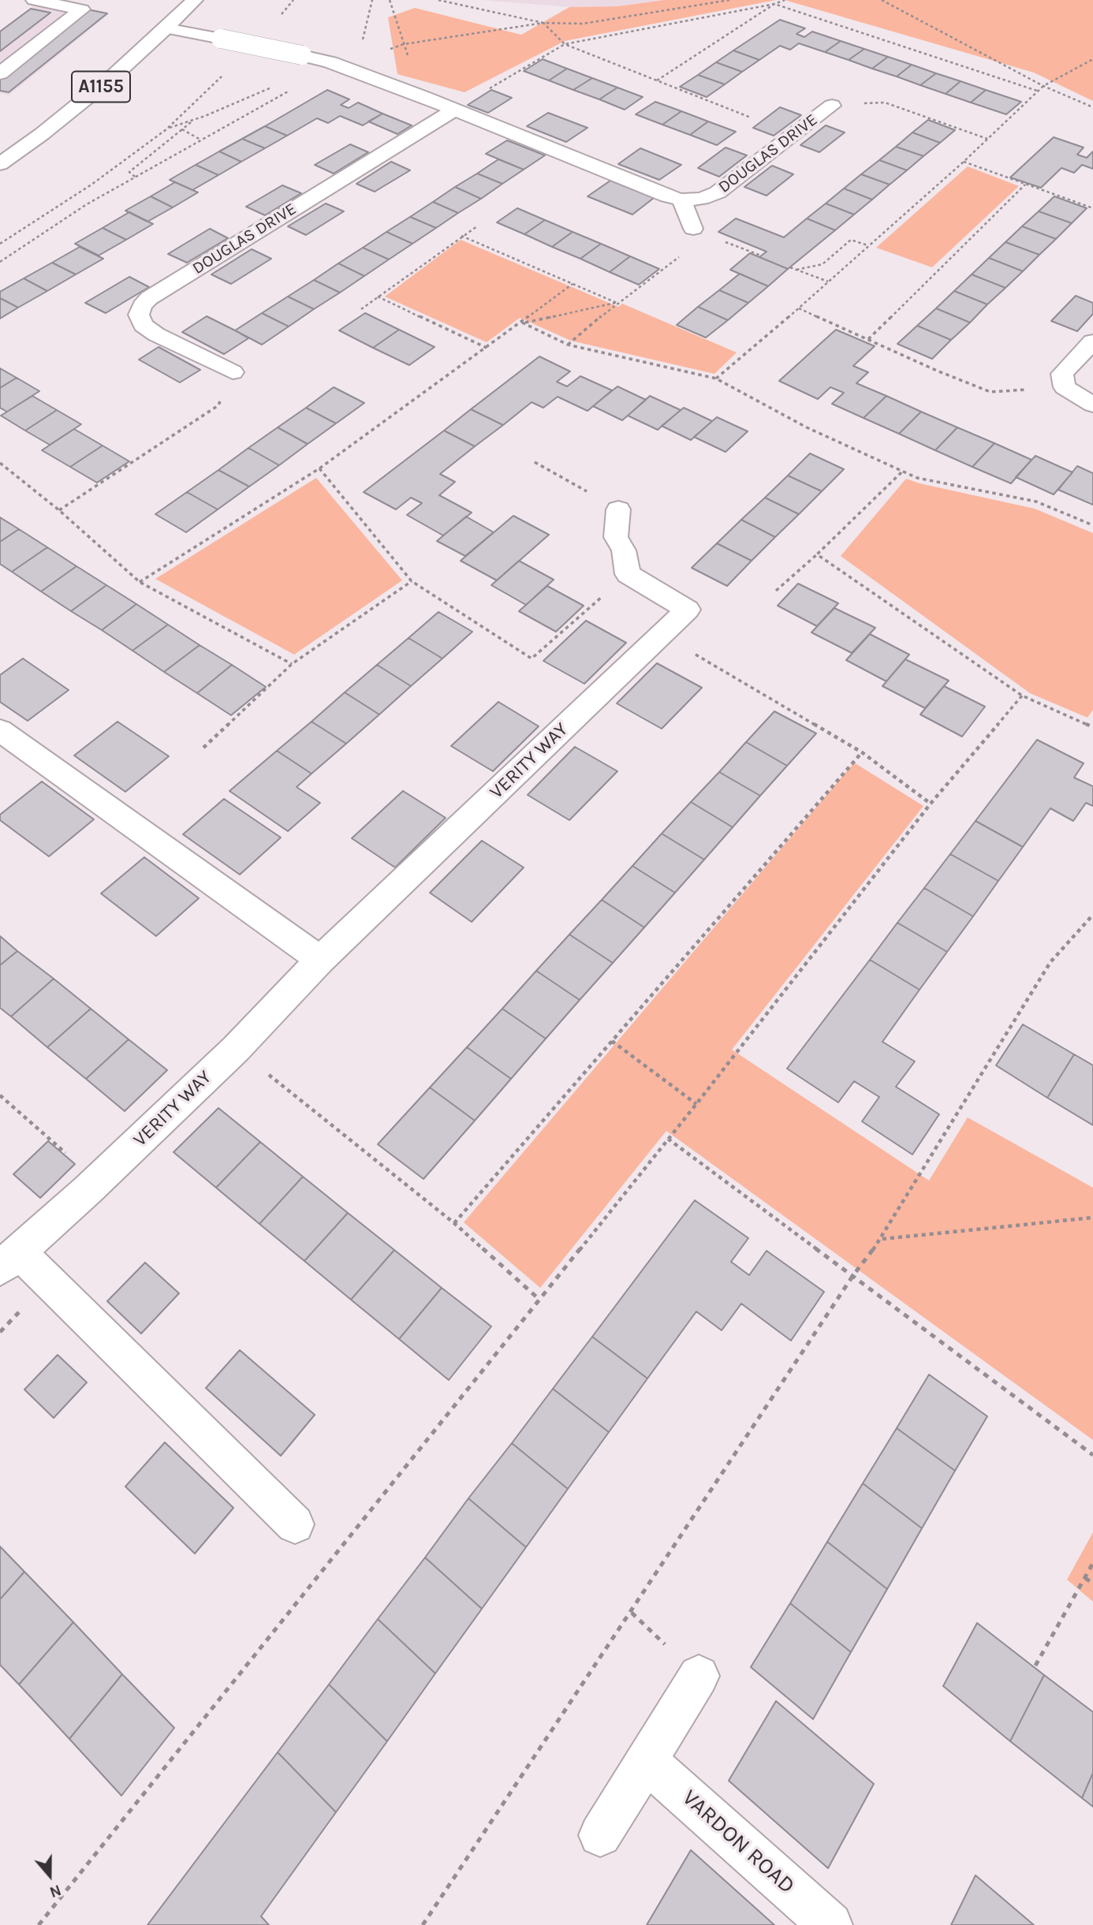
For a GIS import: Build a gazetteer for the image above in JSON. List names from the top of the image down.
{
  "streets": {
    "street": [
      "A1155",
      "DOUGLAS DRIVE",
      "VERITY WAY",
      "VARDON ROAD"
    ]
  },
  "crossings": [
    ["A1155", "DOUGLAS DRIVE"]
  ],
  "north": "bottom"
}
